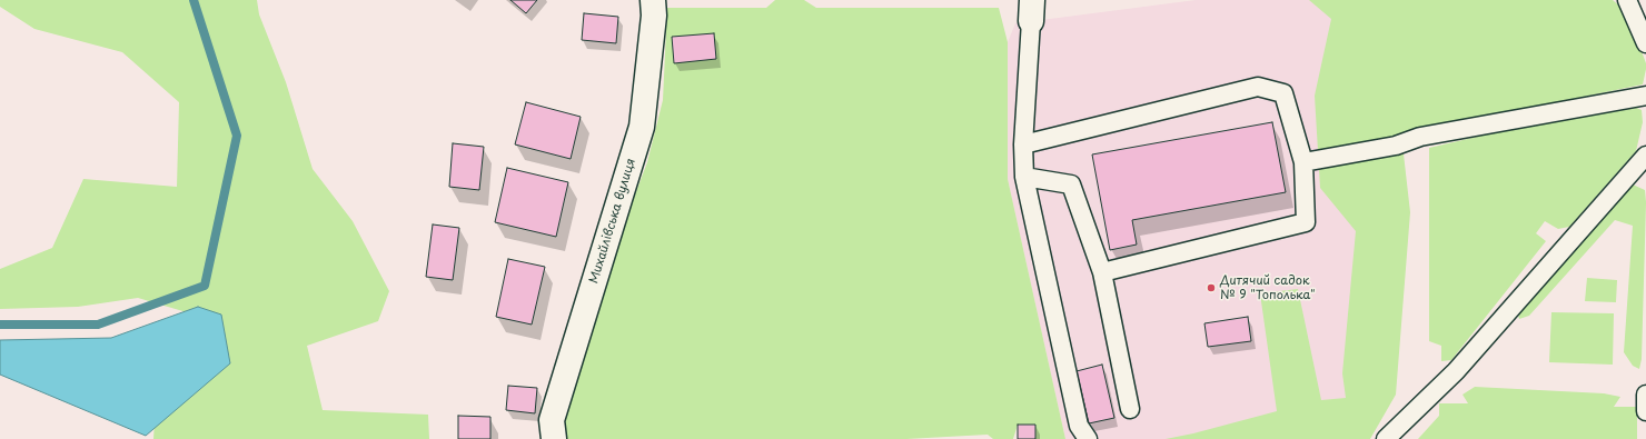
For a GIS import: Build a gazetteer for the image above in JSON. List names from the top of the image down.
{
  "streets": {
    "street": ["Михайлівська вулиця"]
  },
  "places": ["Дитячий садок № 9 \"Тополька\""]
}
